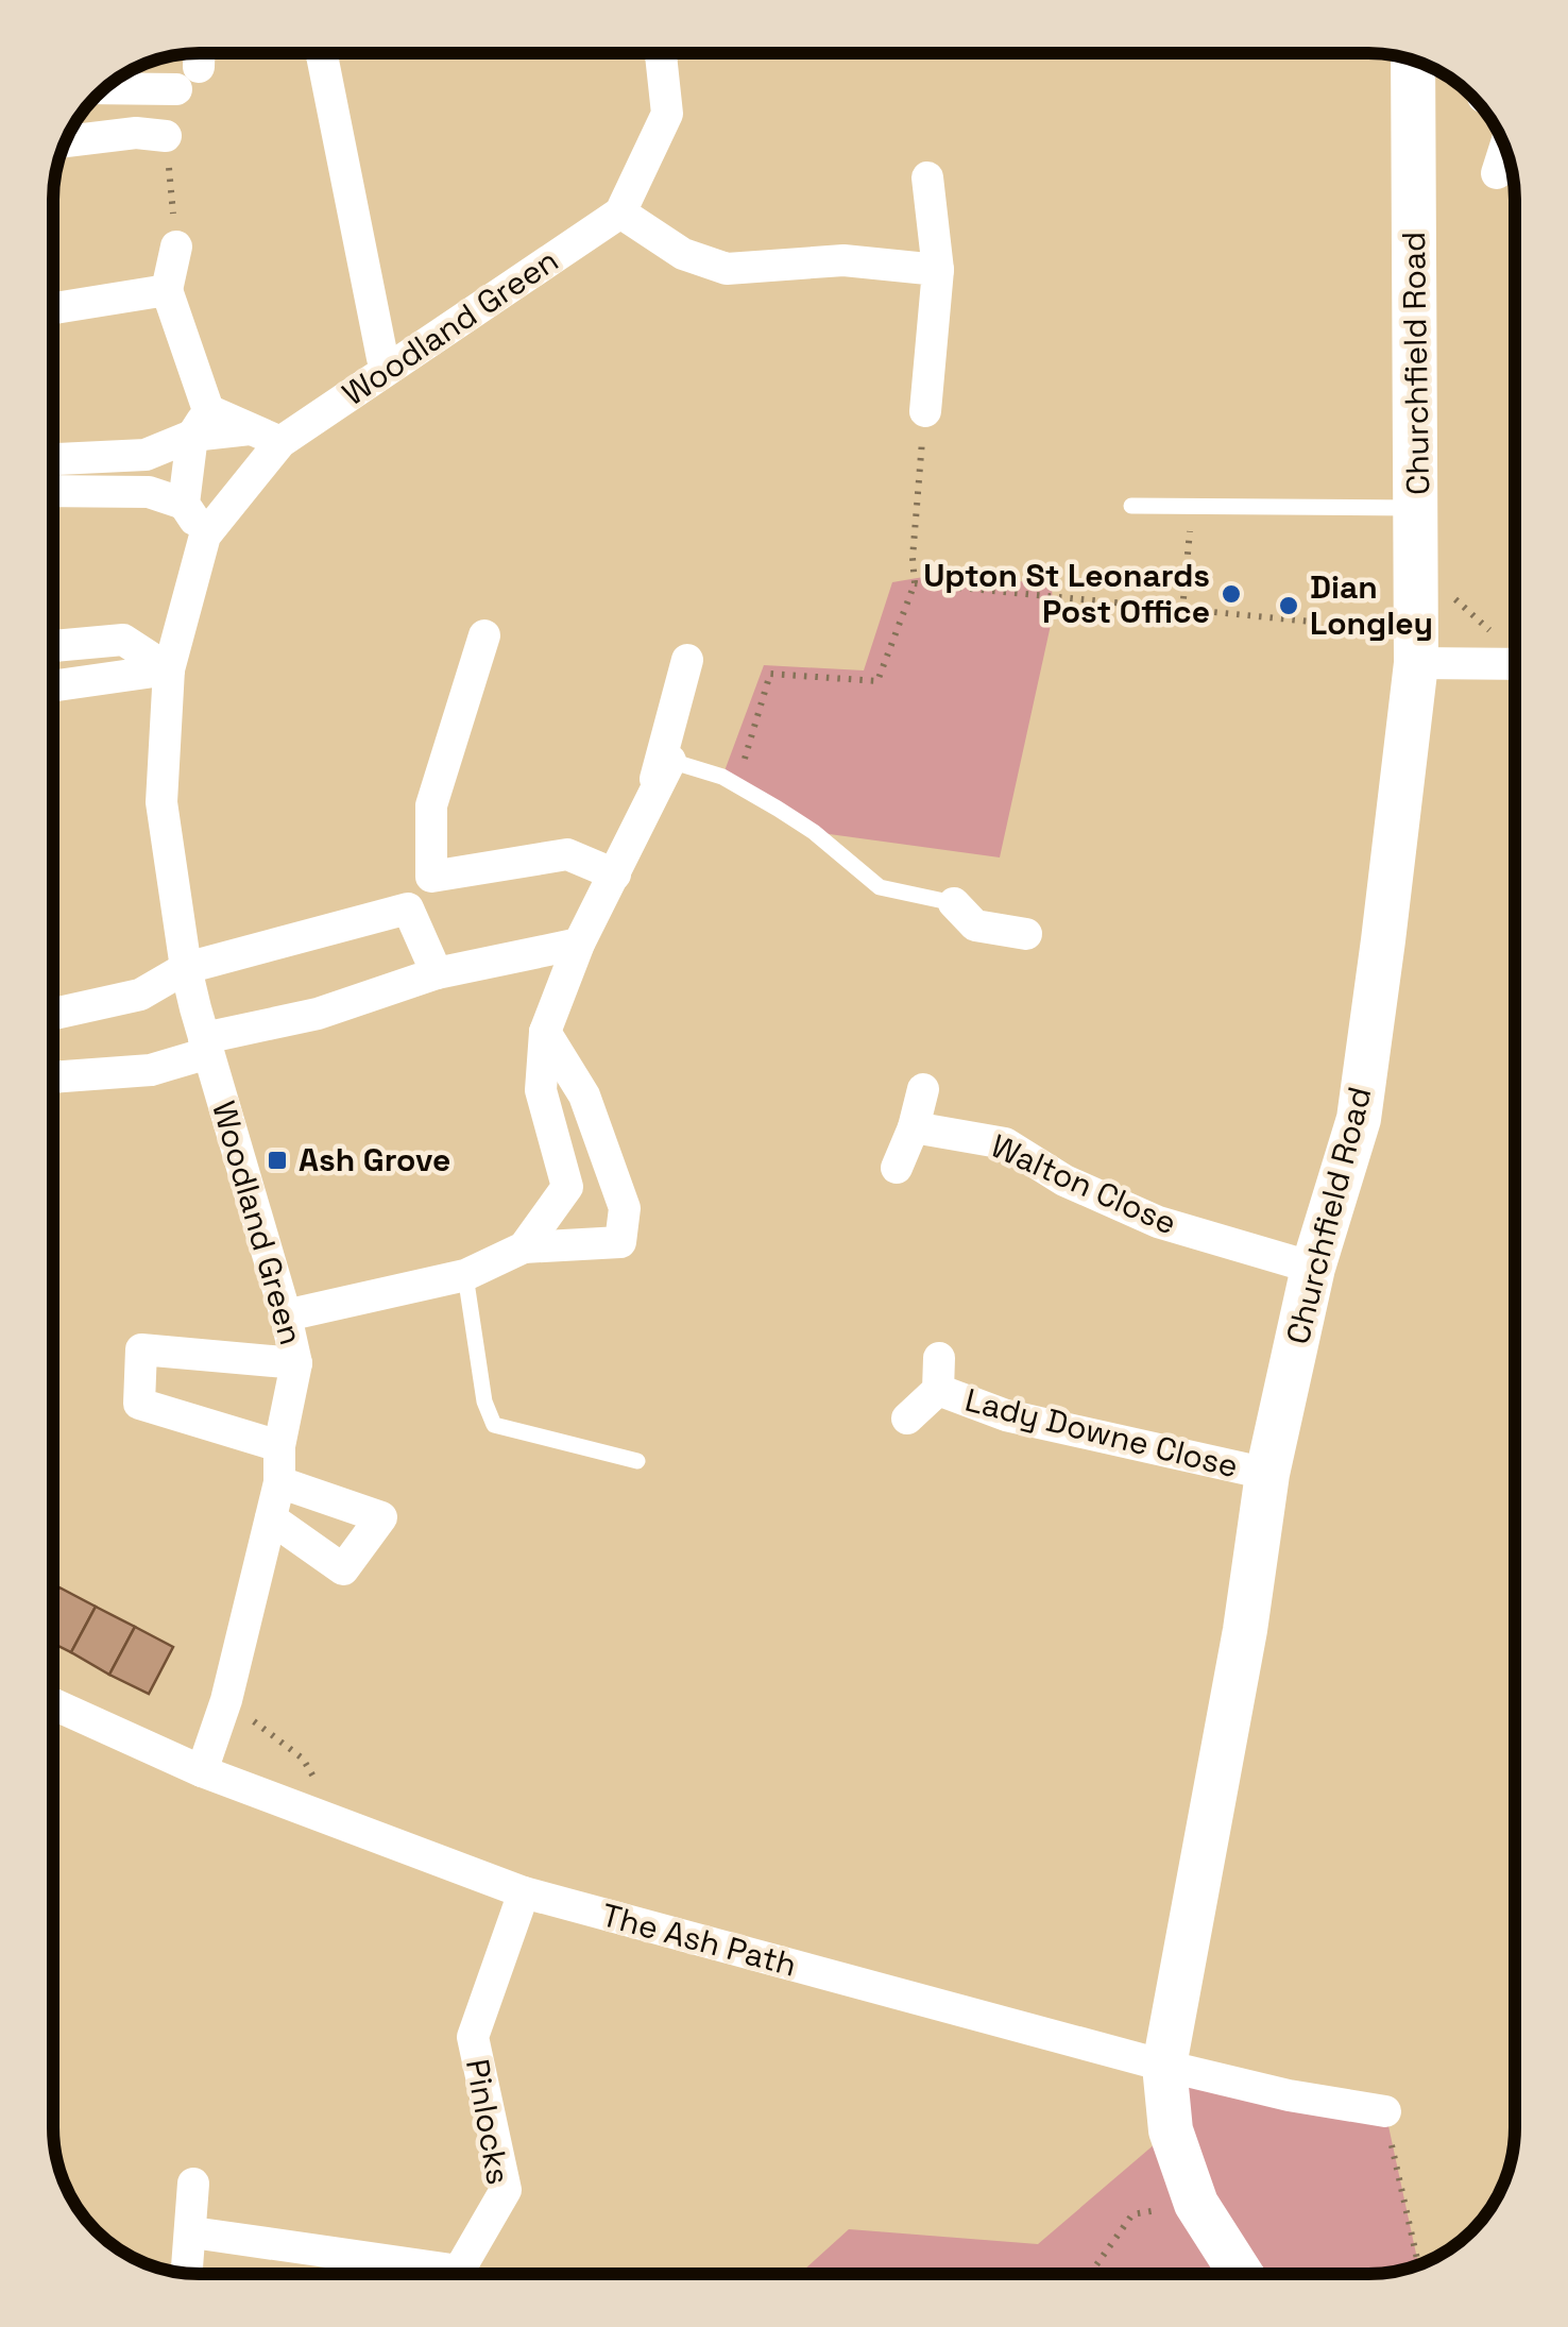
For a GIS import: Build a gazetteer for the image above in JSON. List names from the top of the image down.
{
  "streets": {
    "street": [
      "Woodland Green",
      "Churchfield Road",
      "Walton Close",
      "Lady Downe Close",
      "The Ash Path",
      "Pinlocks"
    ]
  },
  "crossings": [
    ["Woodland Green", "The Ash Path"],
    ["Churchfield Road", "Walton Close"],
    ["Churchfield Road", "Lady Downe Close"],
    ["Churchfield Road", "The Ash Path"],
    ["The Ash Path", "Pinlocks"]
  ],
  "places": {
    "other": ["Upton St Leonards Post Office", "Dian Longley"],
    "transit": ["Ash Grove"]
  }
}
